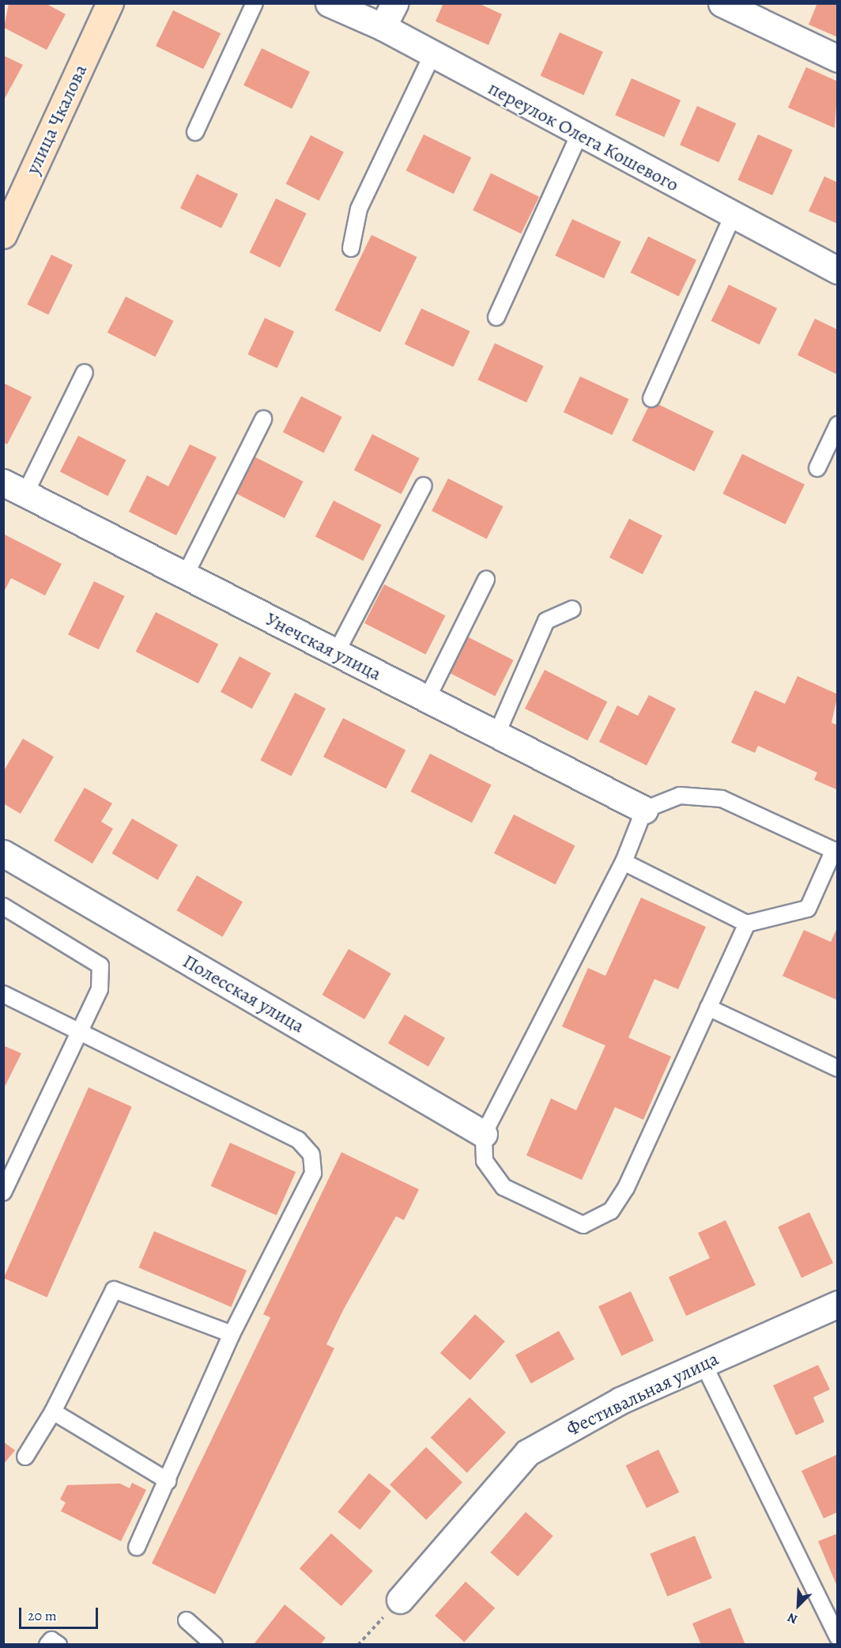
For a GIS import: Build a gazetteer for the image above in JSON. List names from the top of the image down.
{
  "streets": {
    "street": [
      "улица Чкалова",
      "переулок Олега Кошевого",
      "Унечская улица",
      "Полесская улица",
      "Фестивальная улица"
    ]
  },
  "scale_bar": "20 m",
  "north": "bottom left"
}
